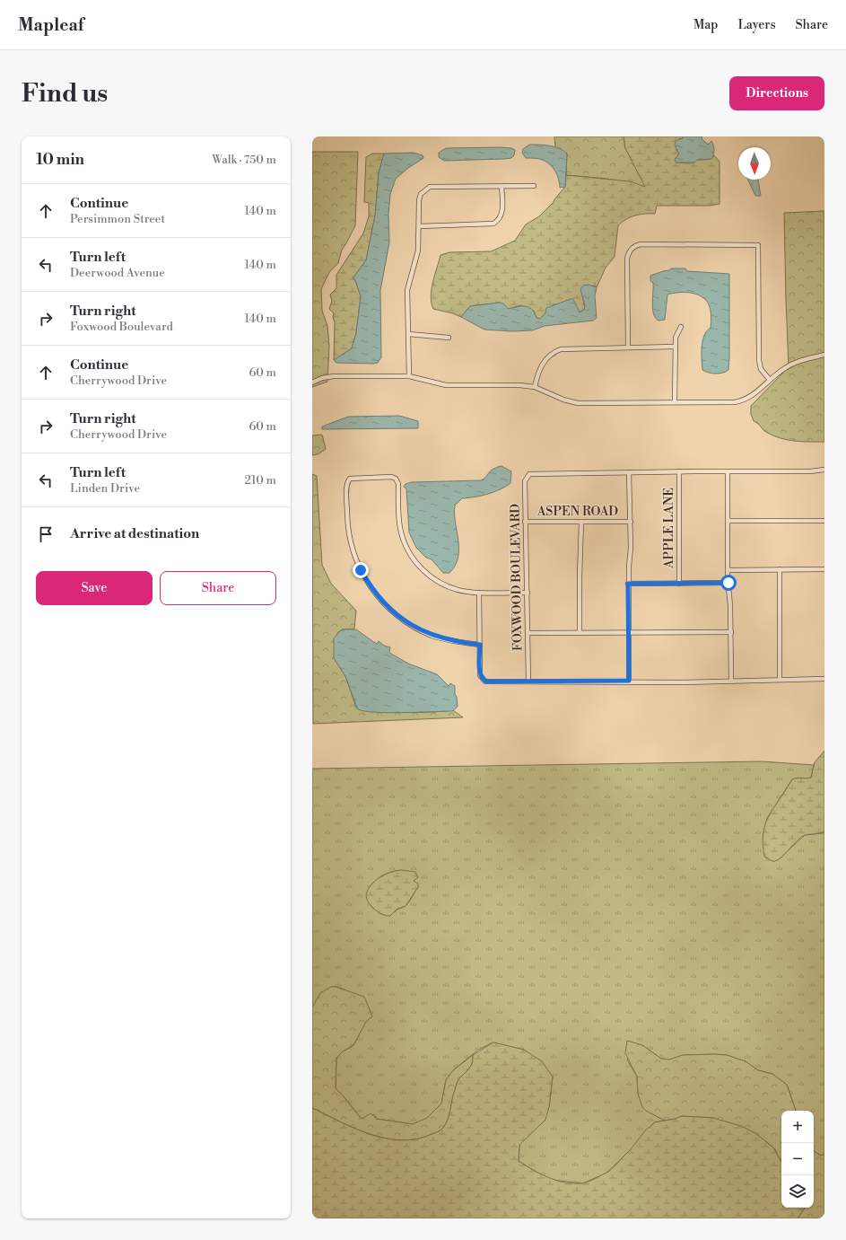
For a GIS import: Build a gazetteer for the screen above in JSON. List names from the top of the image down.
{
  "streets": {
    "street": ["ASPEN ROAD", "APPLE LANE", "FOXWOOD BOULEVARD"]
  },
  "crossings": [
    ["ASPEN ROAD", "FOXWOOD BOULEVARD"],
    ["APPLE LANE", "FOXWOOD BOULEVARD"]
  ],
  "north": "bottom",
  "page": {
    "header": "Mapleaf",
    "nav": ["Map", "Layers", "Share"],
    "buttons": [
      "Directions",
      ["Save", "Share"]
    ],
    "title": "Find us",
    "heading": ["10 min", "Walk · 750 m"],
    "list": [
      ["Continue", "Persimmon Street", "140 m"],
      ["Turn left", "Deerwood Avenue", "140 m"],
      ["Turn right", "Foxwood Boulevard", "140 m"],
      ["Continue", "Cherrywood Drive", "60 m"],
      ["Turn right", "Cherrywood Drive", "60 m"],
      ["Turn left", "Linden Drive", "210 m"],
      "Arrive at destination"
    ],
    "map_buttons": ["+", "−"]
  }
}
